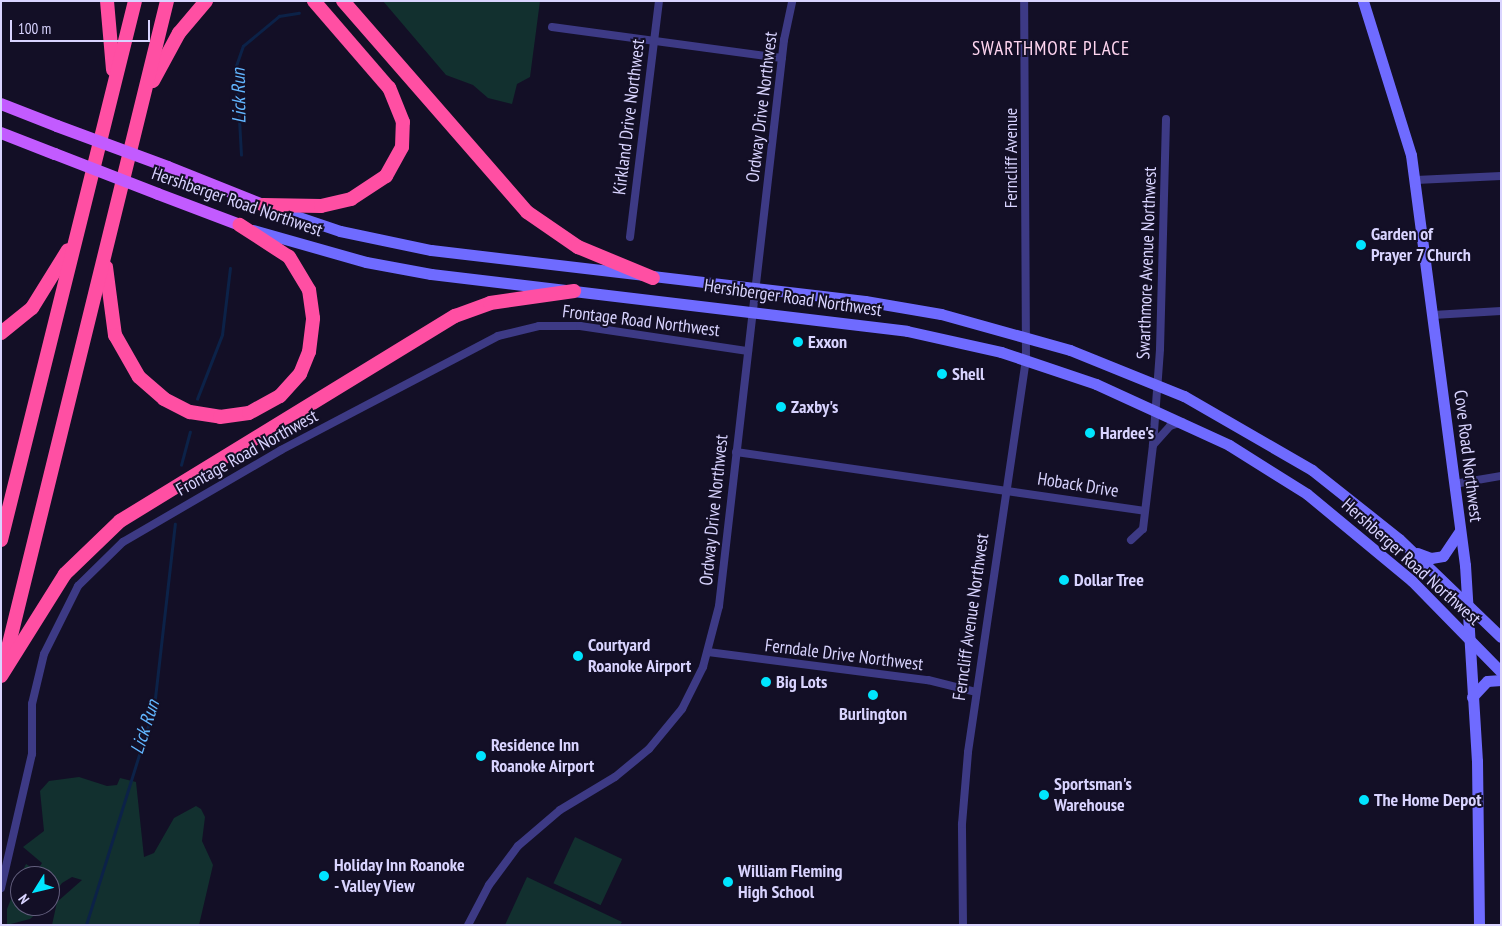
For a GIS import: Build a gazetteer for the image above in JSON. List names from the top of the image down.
{
  "streets": {
    "main road": ["Hershberger Road Northwest", "Cove Road Northwest"],
    "street": [
      "Ordway Drive Northwest",
      "Kirkland Drive Northwest",
      "Ferncliff Avenue",
      "Swarthmore Avenue Northwest",
      "Frontage Road Northwest",
      "Hoback Drive",
      "Ferncliff Avenue Northwest",
      "Ferndale Drive Northwest"
    ]
  },
  "crossings": [
    ["Ordway Drive Northwest", "Hershberger Road Northwest"],
    ["Ordway Drive Northwest", "Frontage Road Northwest"],
    ["Ordway Drive Northwest", "Hoback Drive"],
    ["Ordway Drive Northwest", "Ferndale Drive Northwest"],
    ["Ferncliff Avenue", "Ferncliff Avenue Northwest"],
    ["Hershberger Road Northwest", "Swarthmore Avenue Northwest"],
    ["Hershberger Road Northwest", "Cove Road Northwest"],
    ["Hershberger Road Northwest", "Ferncliff Avenue Northwest"],
    ["Swarthmore Avenue Northwest", "Hoback Drive"],
    ["Hoback Drive", "Ferncliff Avenue Northwest"],
    ["Ferncliff Avenue Northwest", "Ferndale Drive Northwest"]
  ],
  "districts": ["SWARTHMORE PLACE"],
  "water": ["Lick Run"],
  "places": [
    "Garden of Prayer 7 Church",
    "Exxon",
    "Shell",
    "Zaxby's",
    "Hardee's",
    "Dollar Tree",
    "Courtyard Roanoke Airport",
    "Big Lots",
    "Burlington",
    "Residence Inn Roanoke Airport",
    "Sportsman's Warehouse",
    "The Home Depot",
    "Holiday Inn Roanoke - Valley View",
    "William Fleming High School"
  ],
  "scale_bar": "100 m",
  "north": "bottom left"
}
